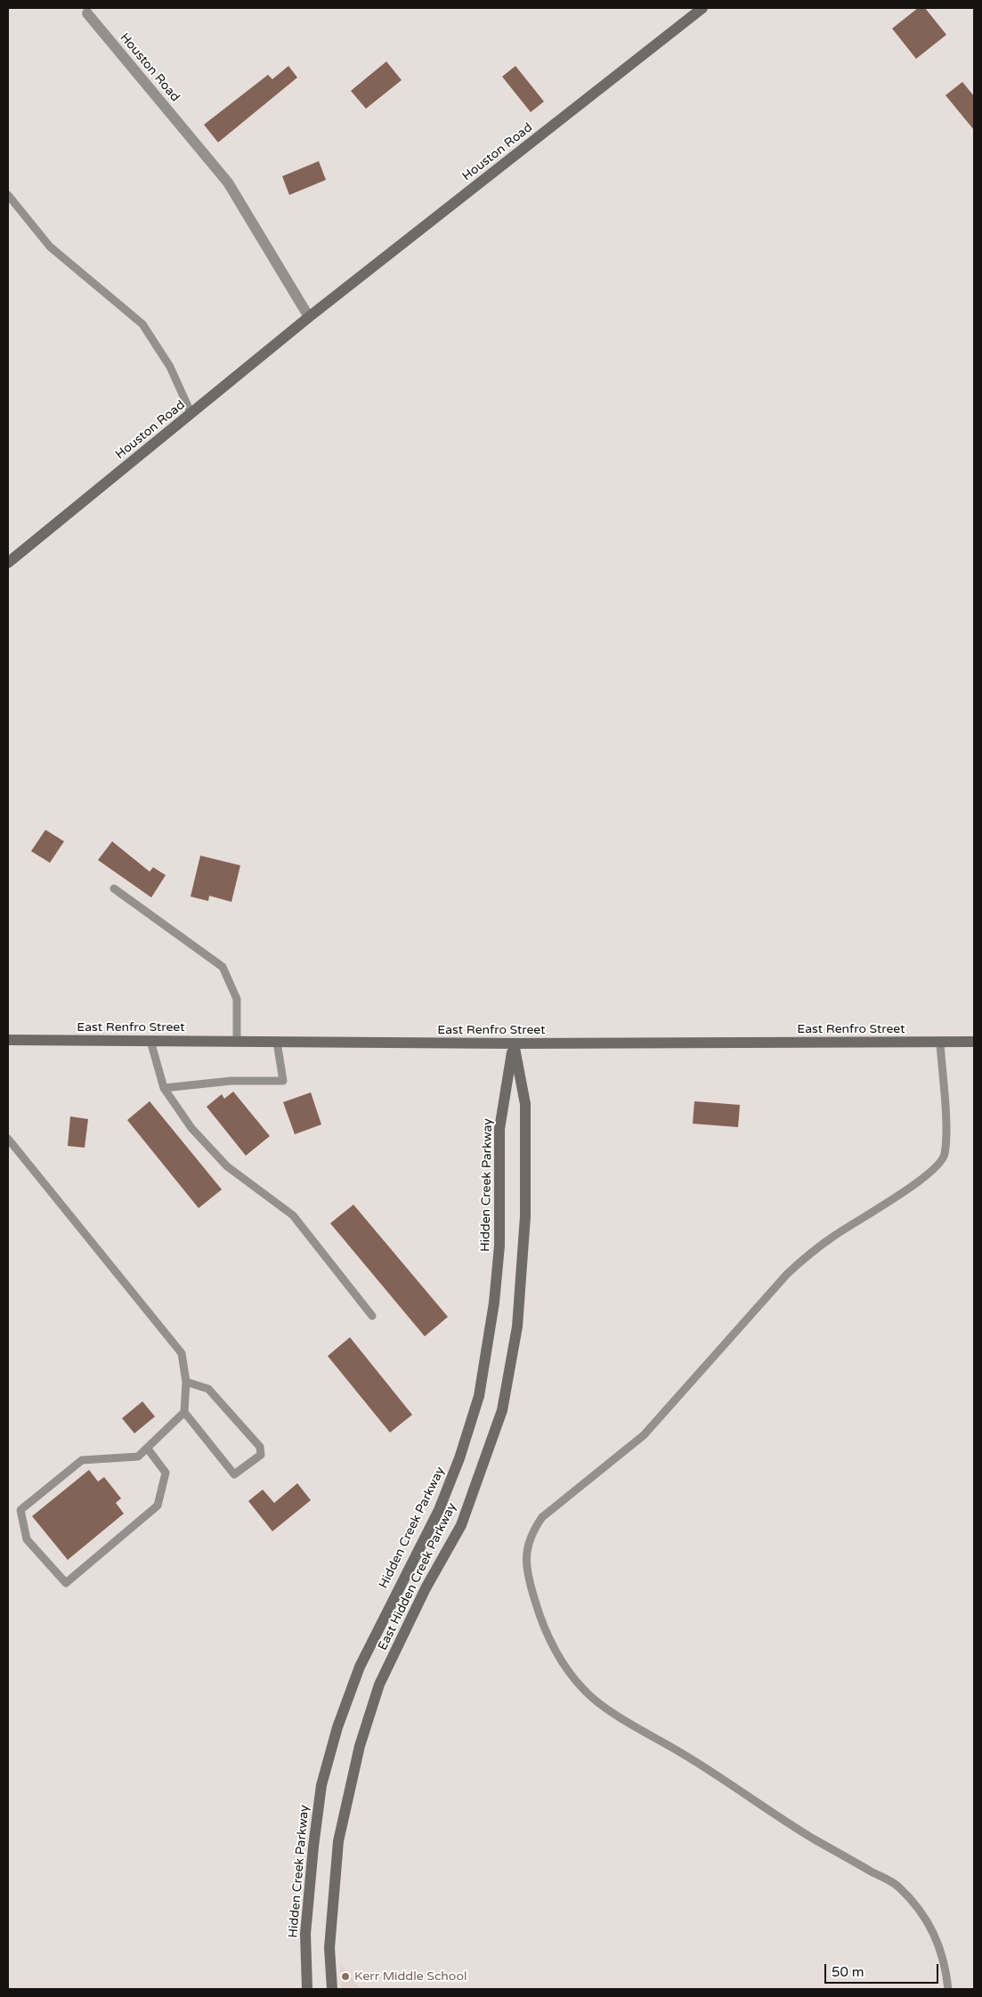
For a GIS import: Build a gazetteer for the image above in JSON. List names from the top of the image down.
{
  "streets": {
    "main road": [
      "Houston Road",
      "East Renfro Street",
      "Hidden Creek Parkway",
      "East Hidden Creek Parkway"
    ]
  },
  "crossings": [
    ["East Renfro Street", "Hidden Creek Parkway"],
    ["East Renfro Street", "East Hidden Creek Parkway"],
    ["Hidden Creek Parkway", "East Hidden Creek Parkway"]
  ],
  "places": ["Kerr Middle School"],
  "scale_bar": "50 m"
}
